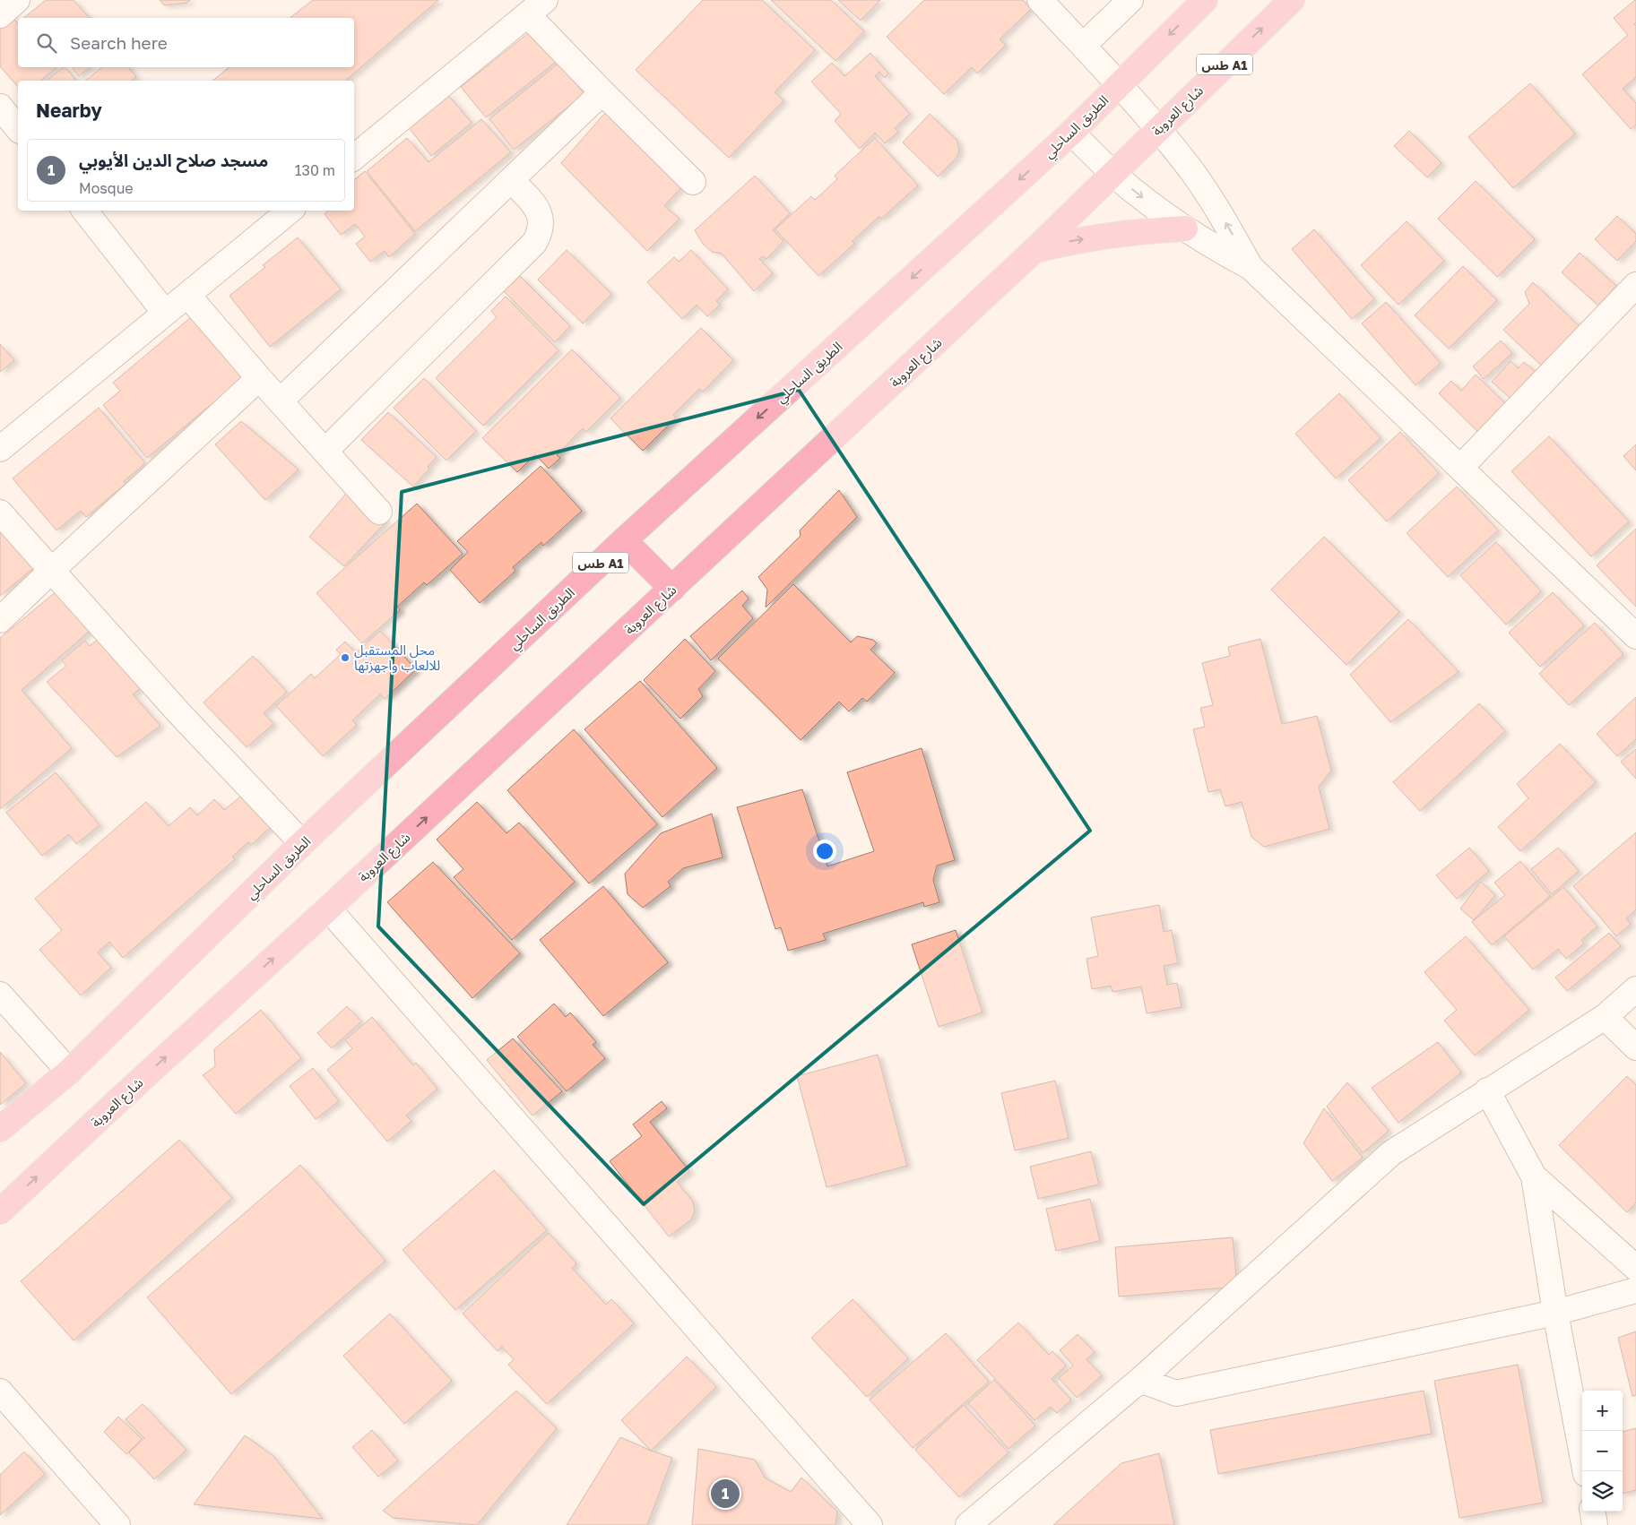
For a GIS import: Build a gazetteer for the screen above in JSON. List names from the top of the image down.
{
  "streets": {
    "highway": ["طس A1", "شارع العروبة", "الطريق الساحلي"]
  },
  "one_way": ["شارع العروبة", "الطريق الساحلي"],
  "places": ["محل المستقبل للالعاب واجهزتها"],
  "page": {
    "search": "Search here",
    "heading": "Nearby",
    "list": [
      {
        "mark": "1",
        "name": "مسجد صلاح الدين الأيوبي",
        "note": "Mosque",
        "value": "130 m"
      }
    ],
    "map_buttons": ["+", "−"],
    "pins": "1"
  }
}
